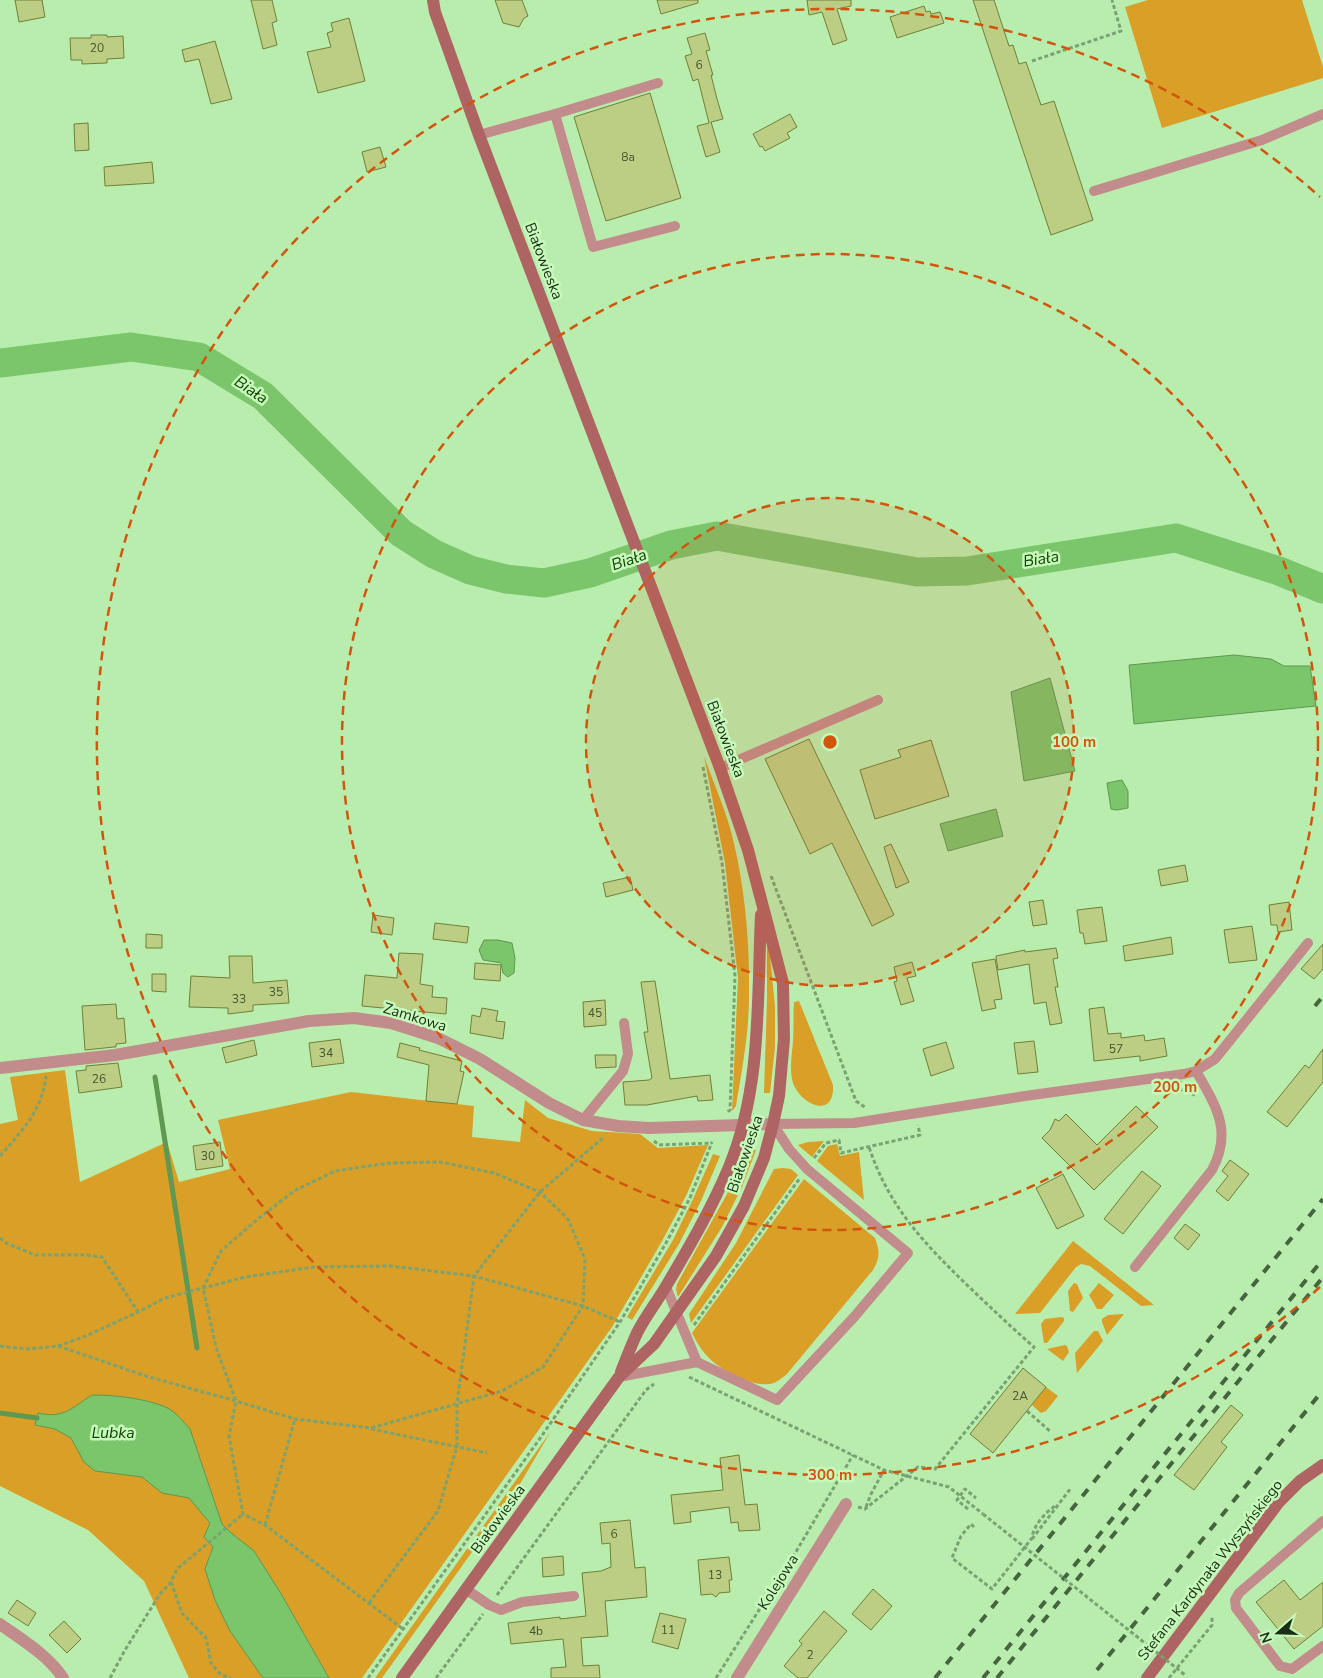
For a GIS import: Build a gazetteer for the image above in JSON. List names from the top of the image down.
{
  "streets": {
    "main road": ["Białowieska", "Stefana Kardynała Wyszyńskiego"],
    "street": ["Zamkowa", "Kolejowa"]
  },
  "crossings": [
    ["Białowieska", "Zamkowa"]
  ],
  "water": ["Biała", "Lubka"],
  "house_numbers": [
    "20",
    "6",
    "8a",
    "35",
    "33",
    "45",
    "57",
    "34",
    "26",
    "30",
    "2A",
    "6",
    "13",
    "11",
    "4b",
    "2"
  ],
  "north": "left",
  "rings": ["100 m", "200 m", "300 m"]
}
